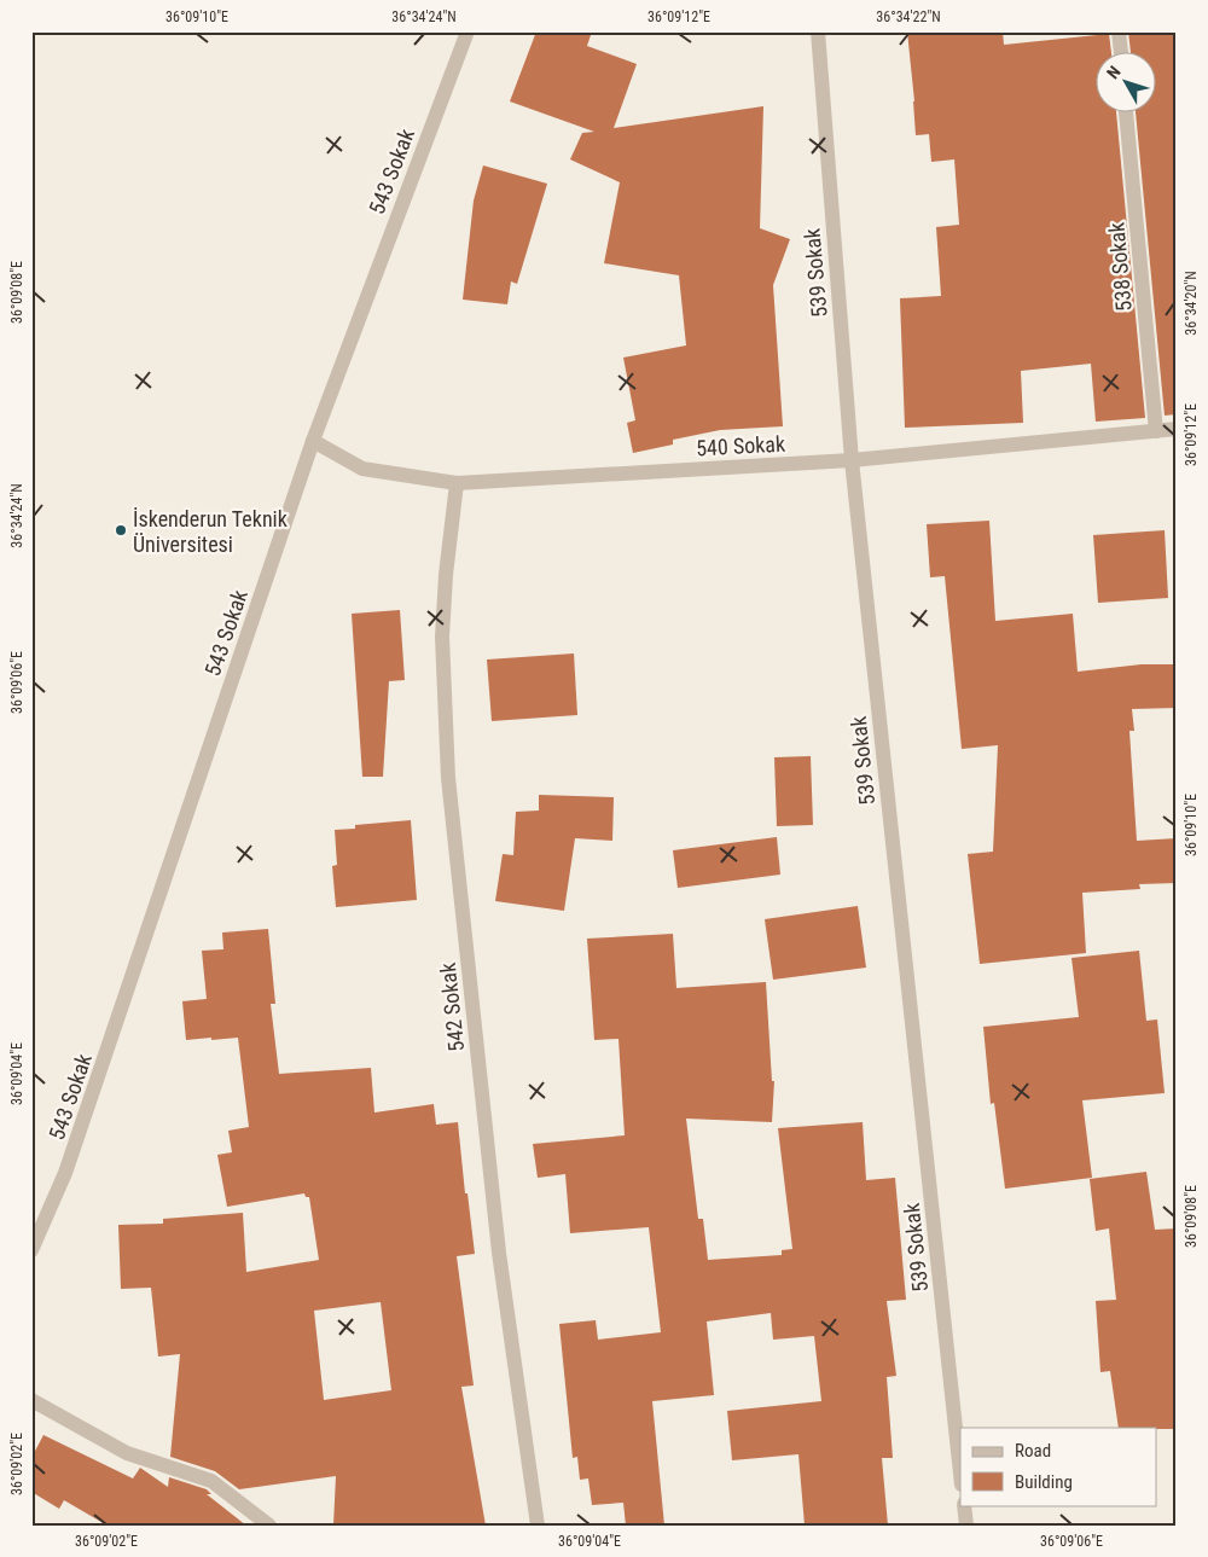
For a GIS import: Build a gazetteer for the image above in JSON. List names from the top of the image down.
{
  "streets": {
    "street": [
      "543 Sokak",
      "538 Sokak",
      "539 Sokak",
      "540 Sokak",
      "542 Sokak"
    ]
  },
  "crossings": [
    ["543 Sokak", "540 Sokak"],
    ["538 Sokak", "540 Sokak"],
    ["539 Sokak", "540 Sokak"],
    ["540 Sokak", "542 Sokak"]
  ],
  "places": ["İskenderun Teknik Üniversitesi"],
  "legend": ["Road", "Building"],
  "north": "top left",
  "coordinates": [
    "36°09'10\"E",
    "36°34'24\"N",
    "36°09'12\"E",
    "36°34'22\"N",
    "36°09'08\"E",
    "36°34'20\"N",
    "36°09'06\"E",
    "36°09'04\"E",
    "36°09'02\"E"
  ]
}
